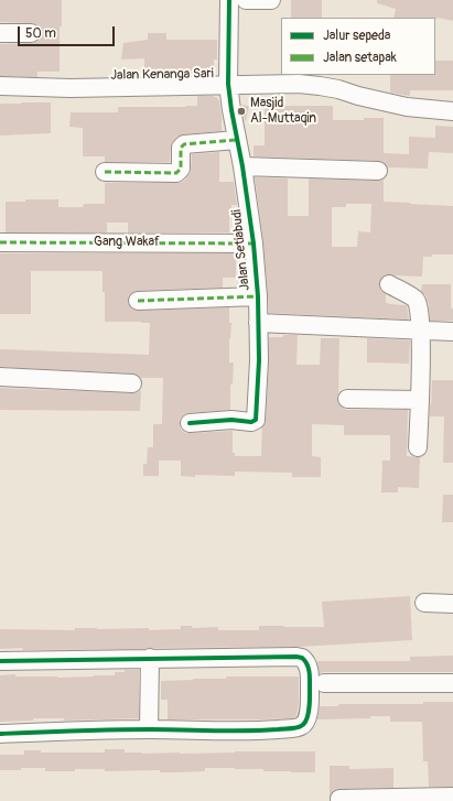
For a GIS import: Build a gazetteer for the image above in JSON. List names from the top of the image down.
{
  "streets": {
    "street": ["Jalan Kenanga Sari", "Gang Wakaf", "Jalan Setiabudi"]
  },
  "crossings": [
    ["Jalan Kenanga Sari", "Jalan Setiabudi"],
    ["Gang Wakaf", "Jalan Setiabudi"]
  ],
  "places": ["Masjid Al-Muttaqin"],
  "legend": ["Jalur sepeda", "Jalan setapak"],
  "scale_bar": "50 m"
}
